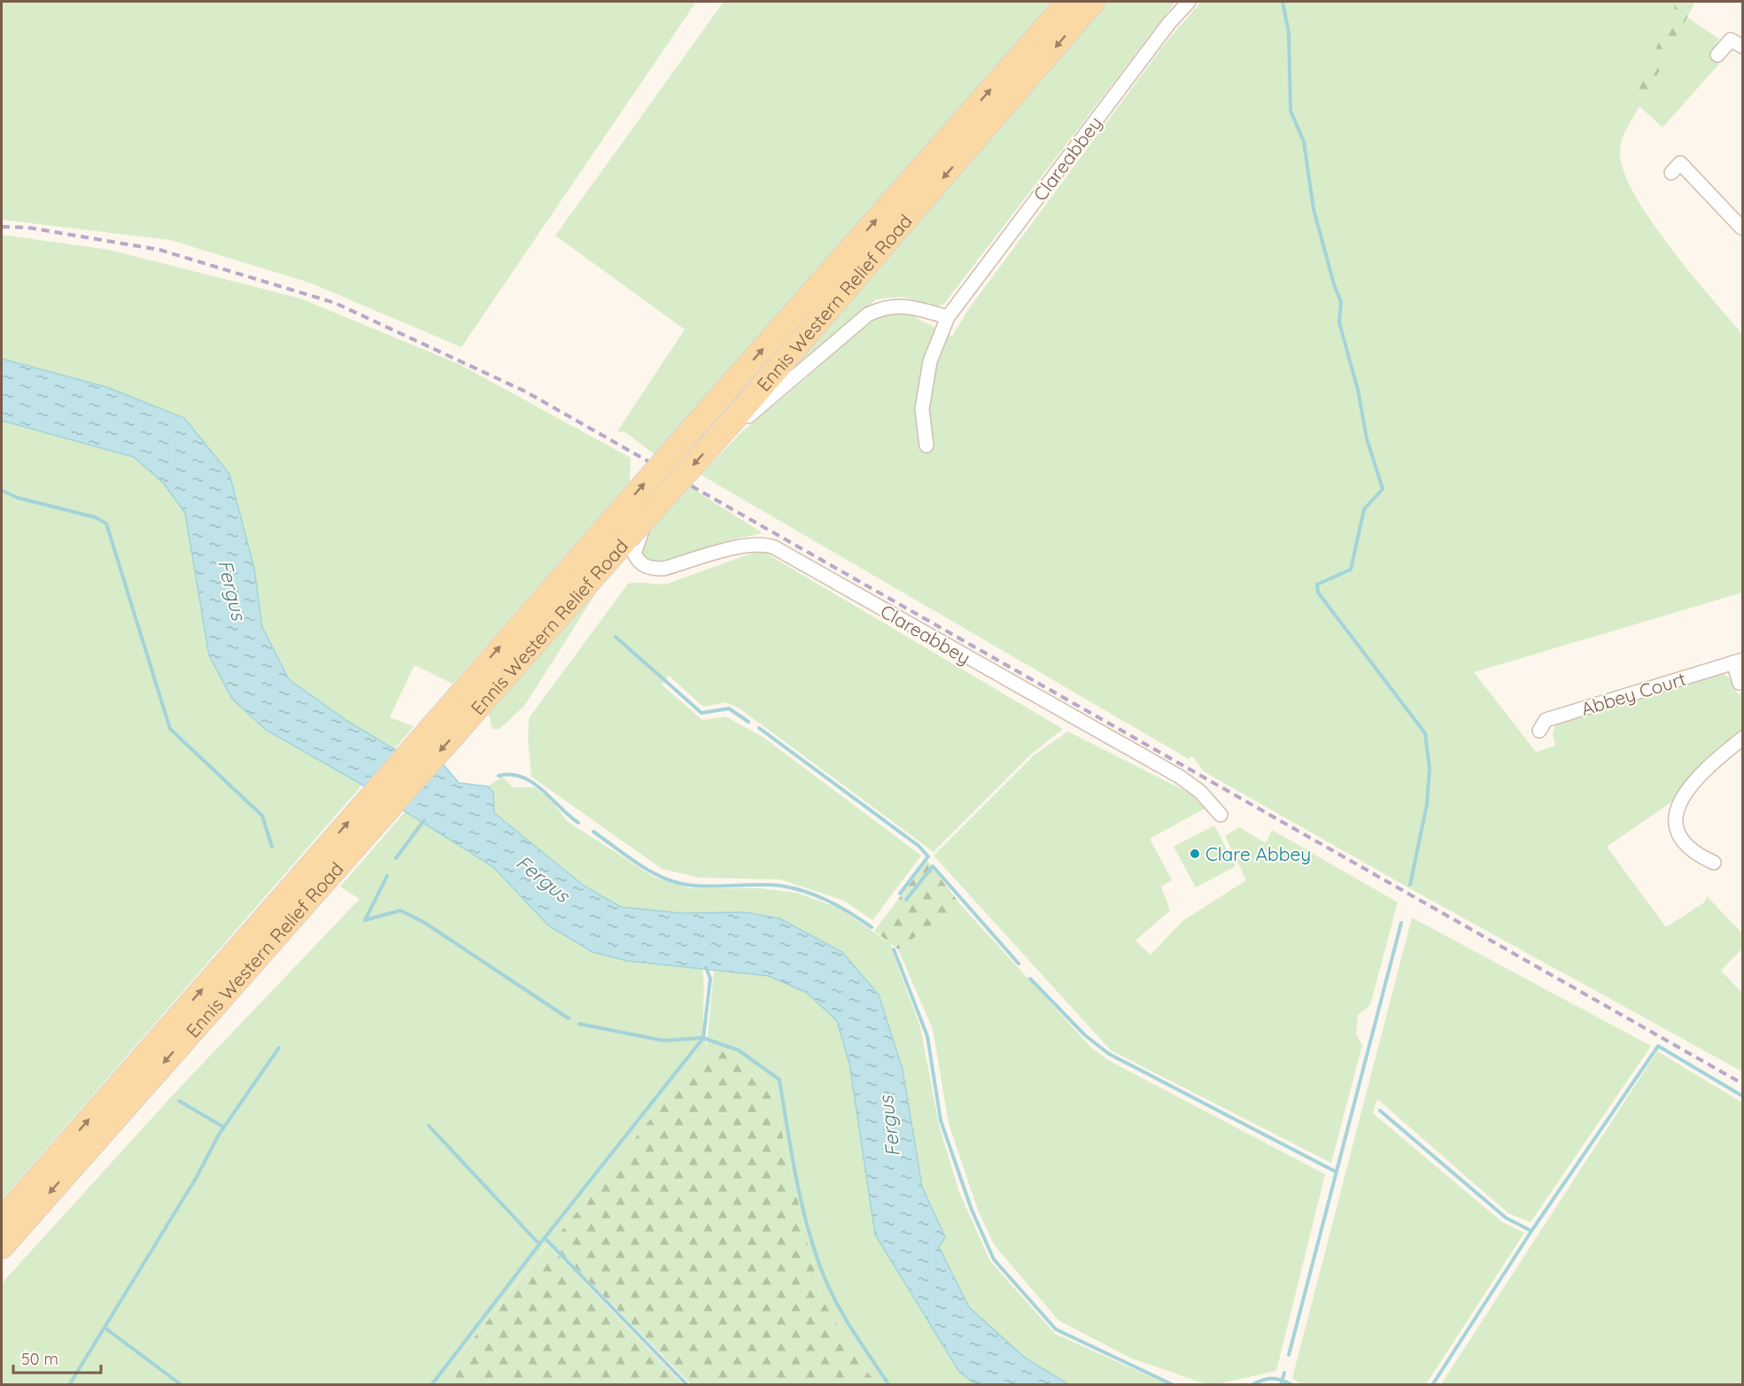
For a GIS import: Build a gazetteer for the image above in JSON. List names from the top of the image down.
{
  "streets": {
    "main road": ["Ennis Western Relief Road"],
    "street": ["Clareabbey", "Abbey Court"]
  },
  "crossings": [
    ["Clareabbey", "Ennis Western Relief Road"]
  ],
  "water": ["Fergus"],
  "places": ["Clare Abbey"],
  "scale_bar": "50 m"
}
